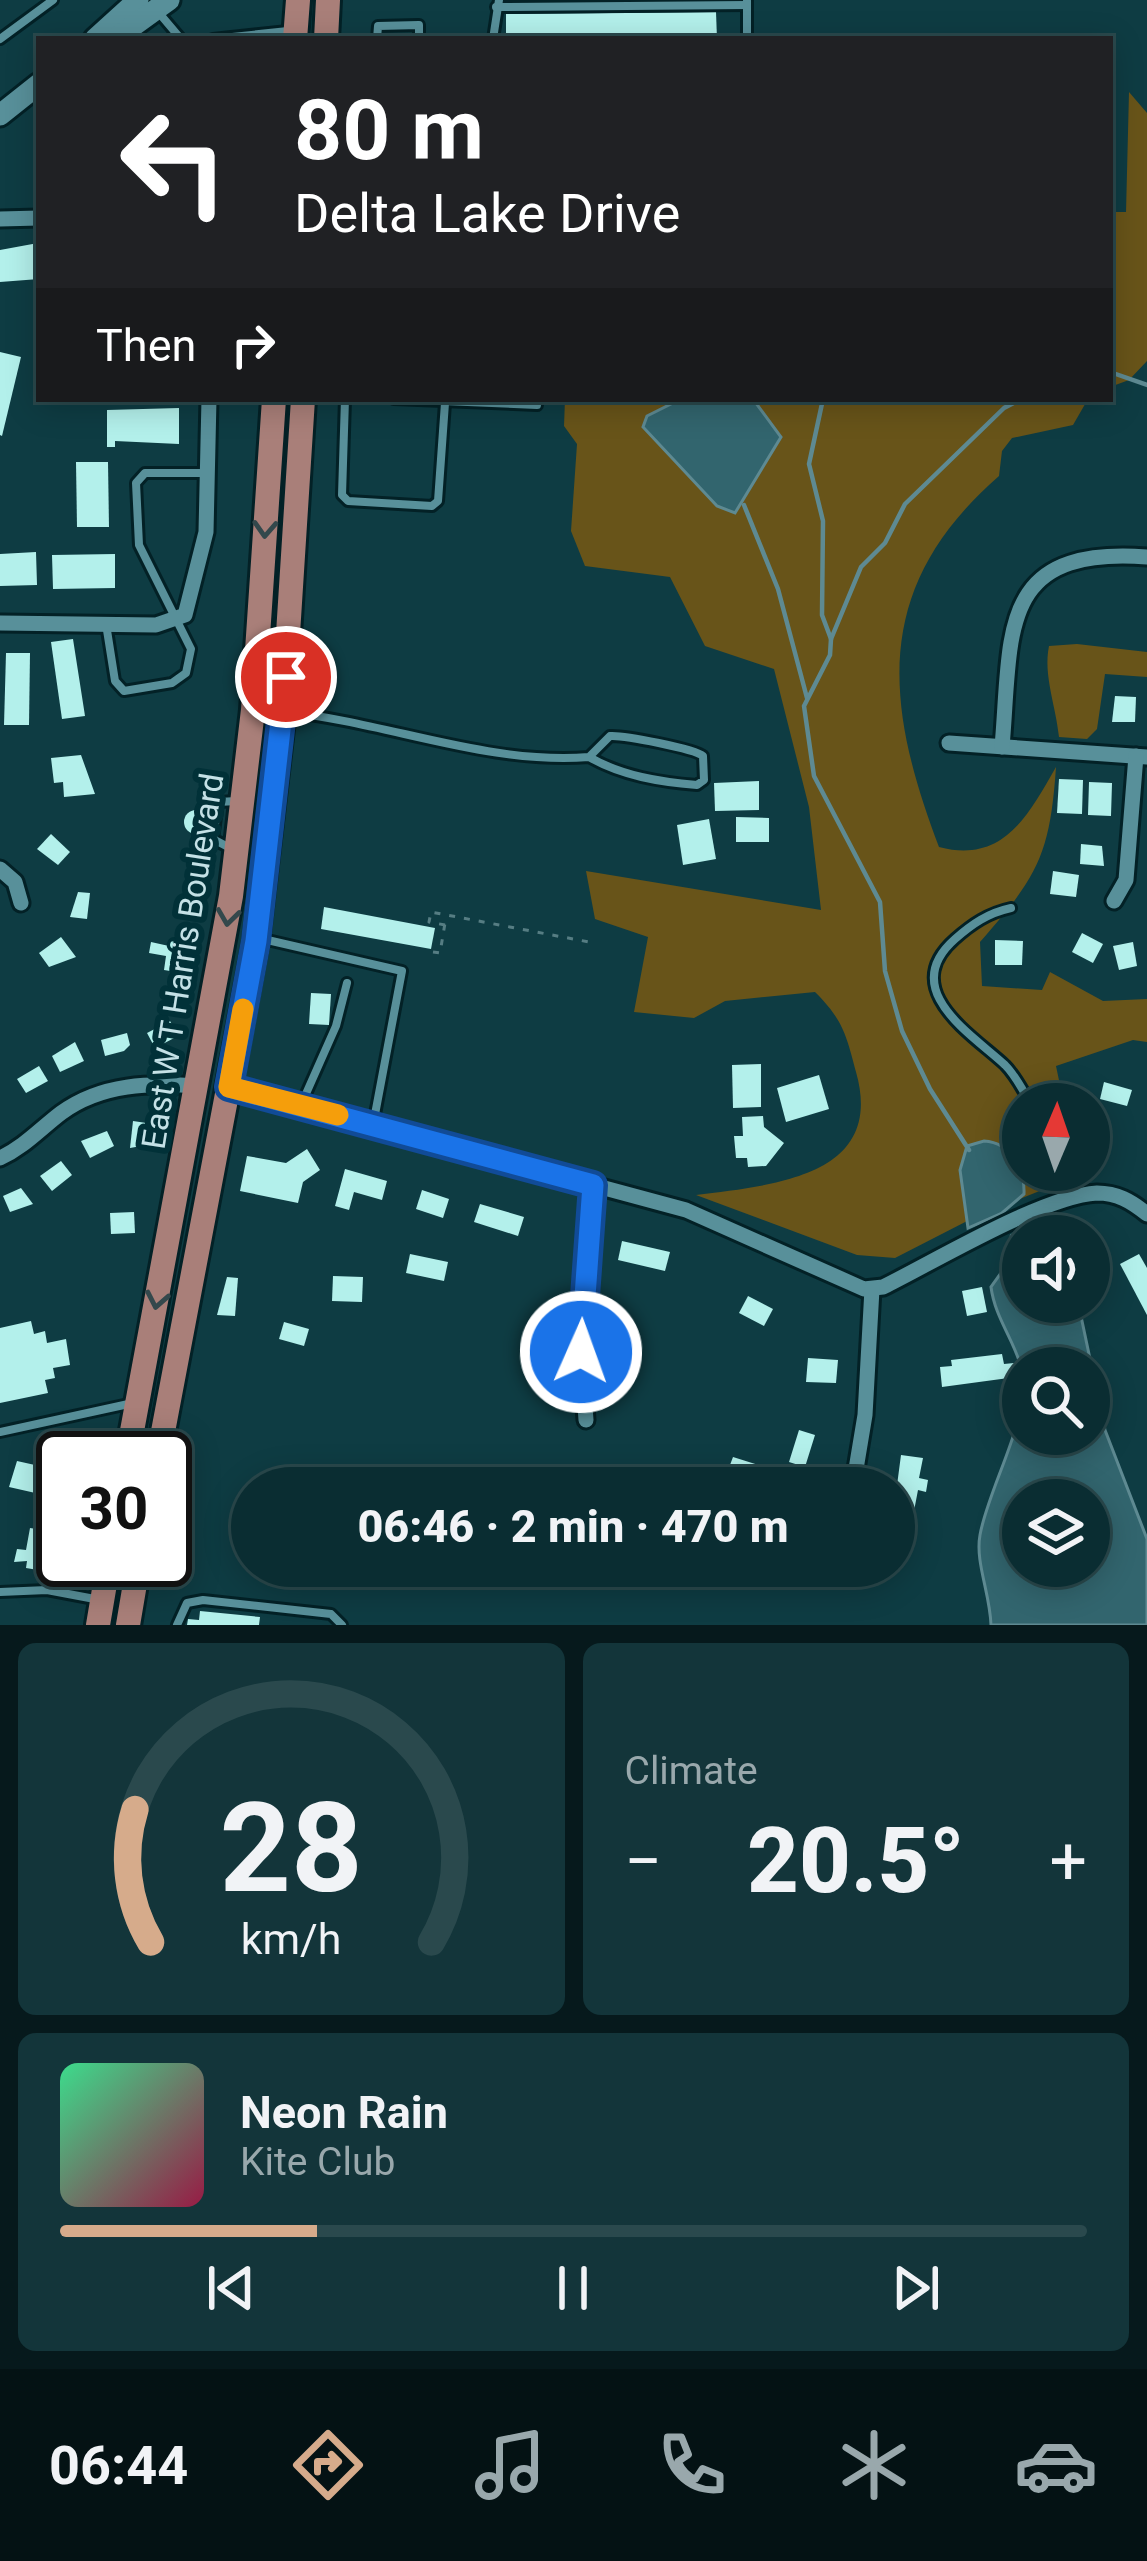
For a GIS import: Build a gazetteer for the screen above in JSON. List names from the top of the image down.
{
  "streets": {
    "main road": ["East W T Harris Boulevard"]
  },
  "north": "top",
  "page": {
    "turn": ["80 m", "Delta Lake Drive"],
    "then": "Then",
    "limit": "30",
    "trip": "06:46 · 2 min · 470 m",
    "tile": "Climate",
    "heat": ["−", "20.5°", "+"],
    "song": ["Neon Rain", "Kite Club"],
    "tabs": "06:44",
    "gauge": ["28", "km/h"]
  }
}
